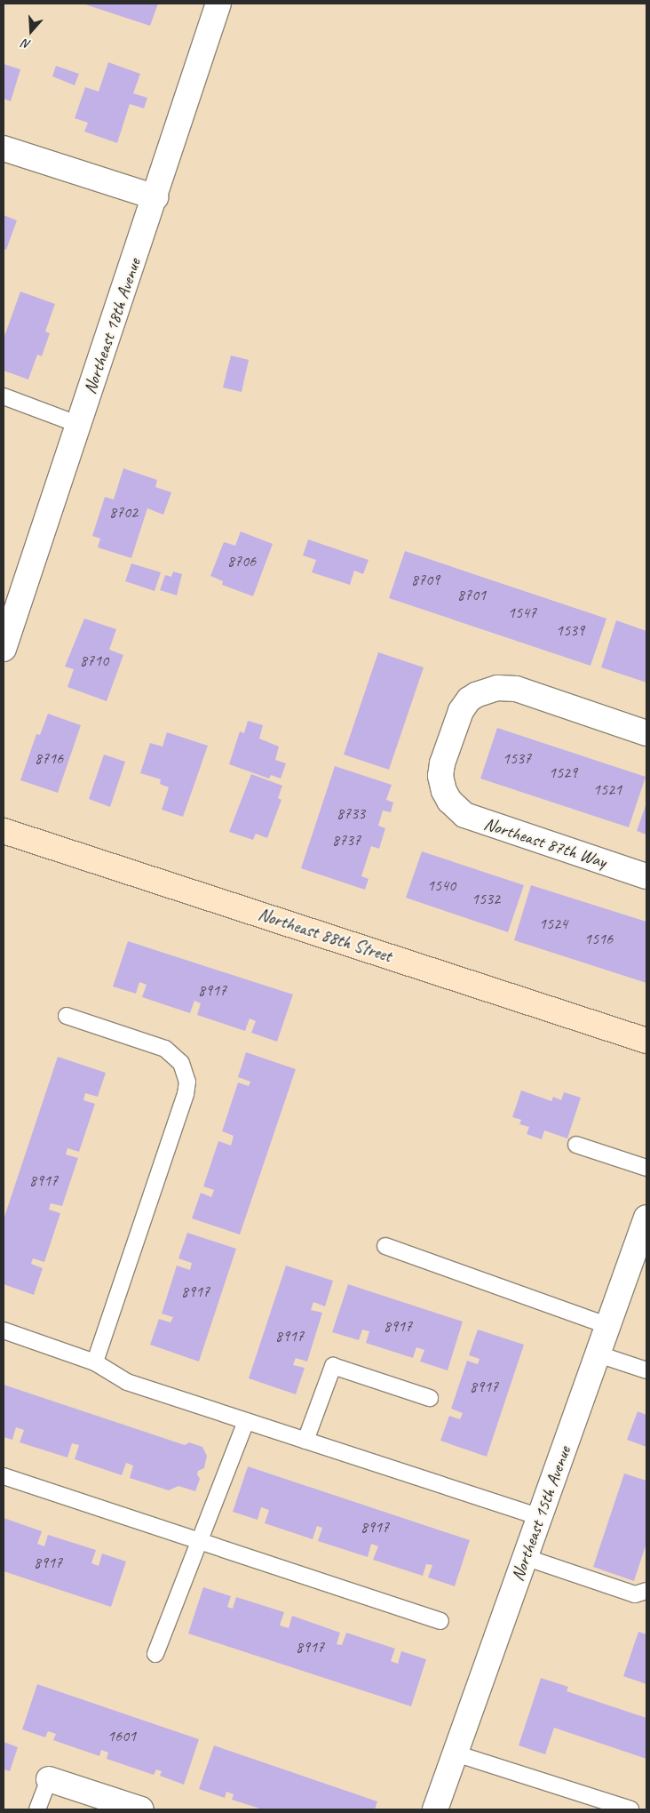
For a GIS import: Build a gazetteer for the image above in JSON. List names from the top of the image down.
{
  "streets": {
    "street": [
      "Northeast 18th Avenue",
      "Northeast 87th Way",
      "Northeast 88th Street",
      "Northeast 15th Avenue"
    ]
  },
  "house_numbers": [
    "8702",
    "8706",
    "8709",
    "8701",
    "1547",
    "1539",
    "8710",
    "8716",
    "1537",
    "1529",
    "1521",
    "8733",
    "8737",
    "1540",
    "1532",
    "1524",
    "1516",
    "8917",
    "8917",
    "8917",
    "8917",
    "8917",
    "8917",
    "8917",
    "8917",
    "8917",
    "1601"
  ],
  "north": "bottom"
}
